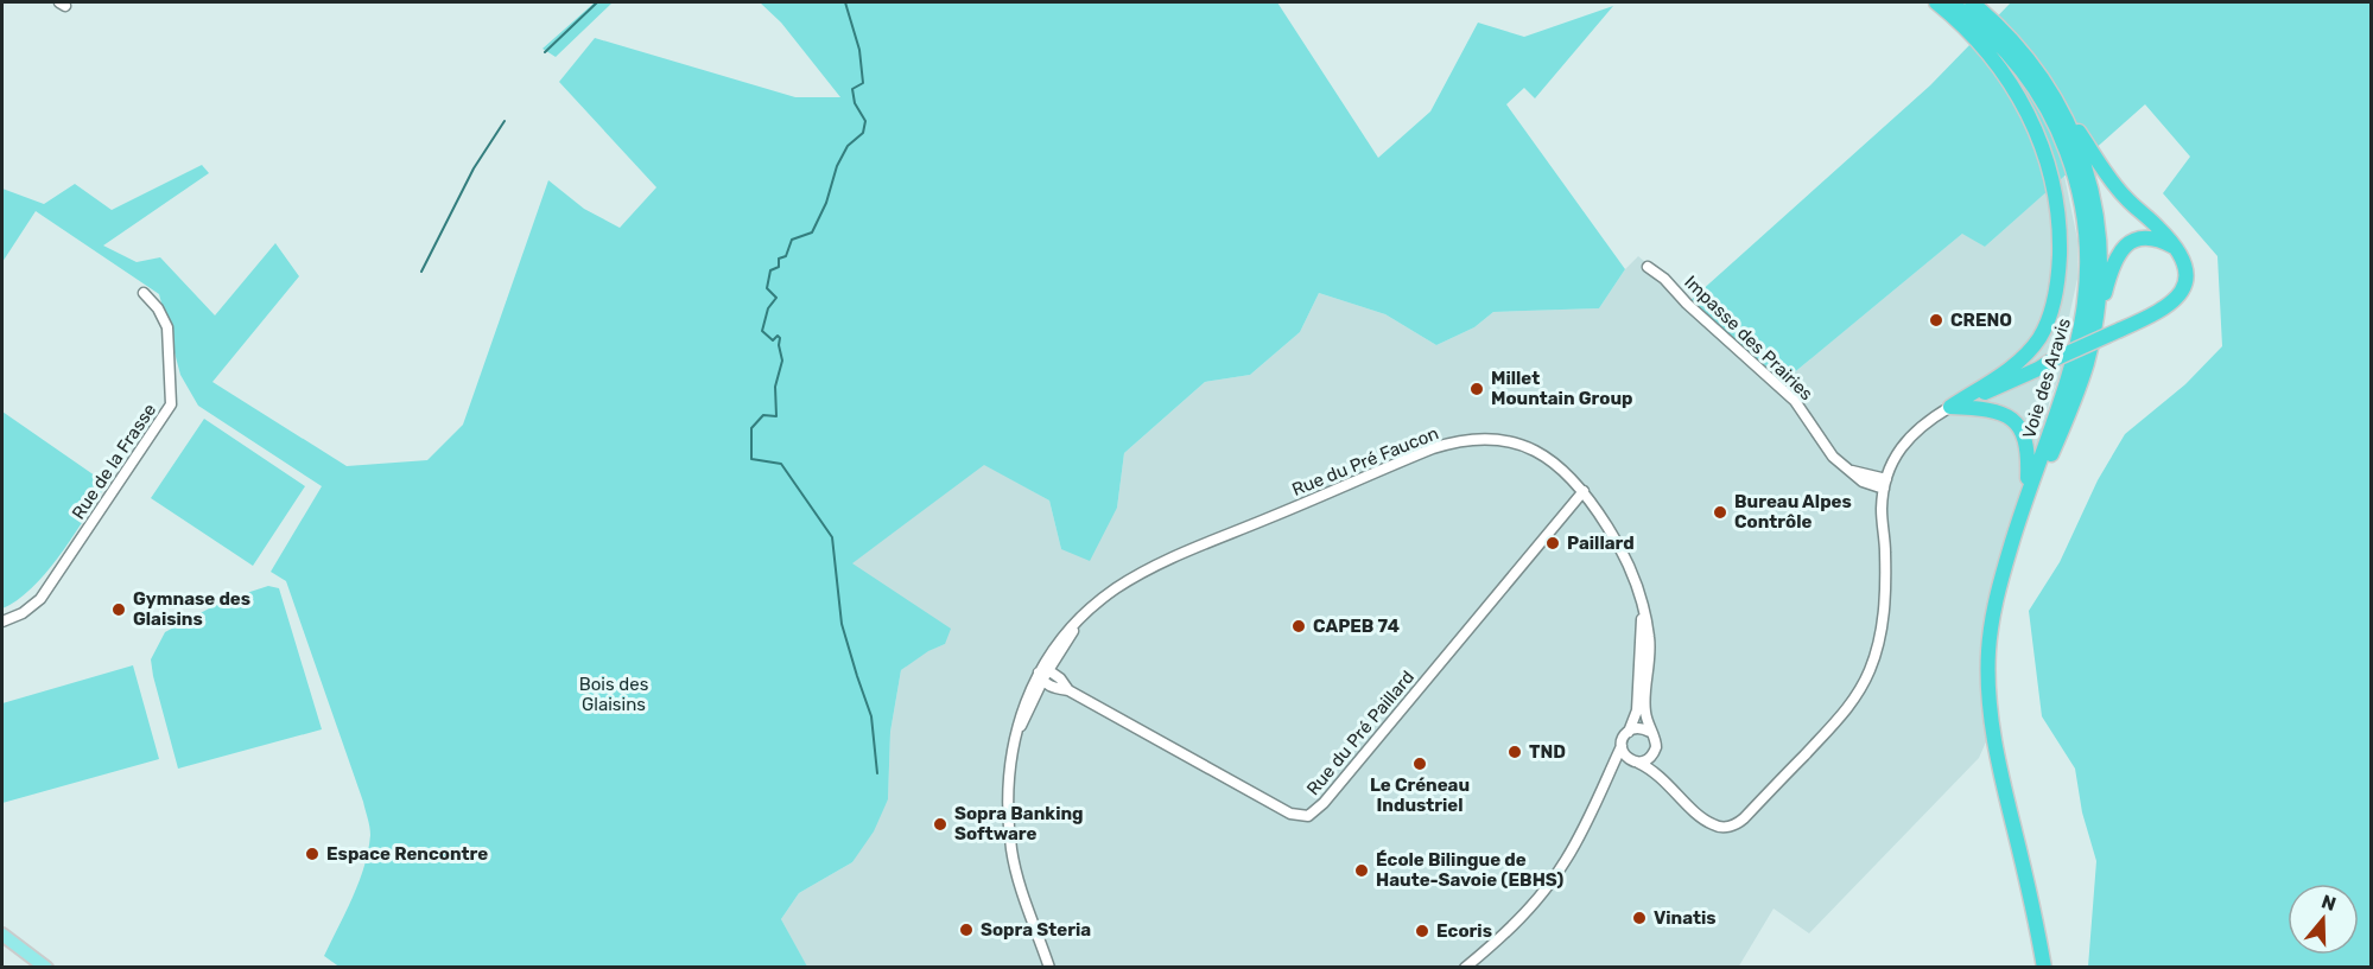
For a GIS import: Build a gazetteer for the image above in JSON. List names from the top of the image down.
{
  "streets": {
    "highway": ["Voie des Aravis"],
    "street": [
      "Impasse des Prairies",
      "Rue de la Frasse",
      "Rue du Pré Faucon",
      "Rue du Pré Paillard"
    ]
  },
  "crossings": [
    ["Rue du Pré Faucon", "Rue du Pré Paillard"]
  ],
  "parks": ["Bois des Glaisins"],
  "places": [
    "CRENO",
    "Millet Mountain Group",
    "Bureau Alpes Contrôle",
    "Paillard",
    "Gymnase des Glaisins",
    "CAPEB 74",
    "TND",
    "Le Créneau Industriel",
    "Sopra Banking Software",
    "Espace Rencontre",
    "École Bilingue de Haute-Savoie (EBHS)",
    "Vinatis",
    "Sopra Steria",
    "Ecoris"
  ],
  "north": "top"
}
